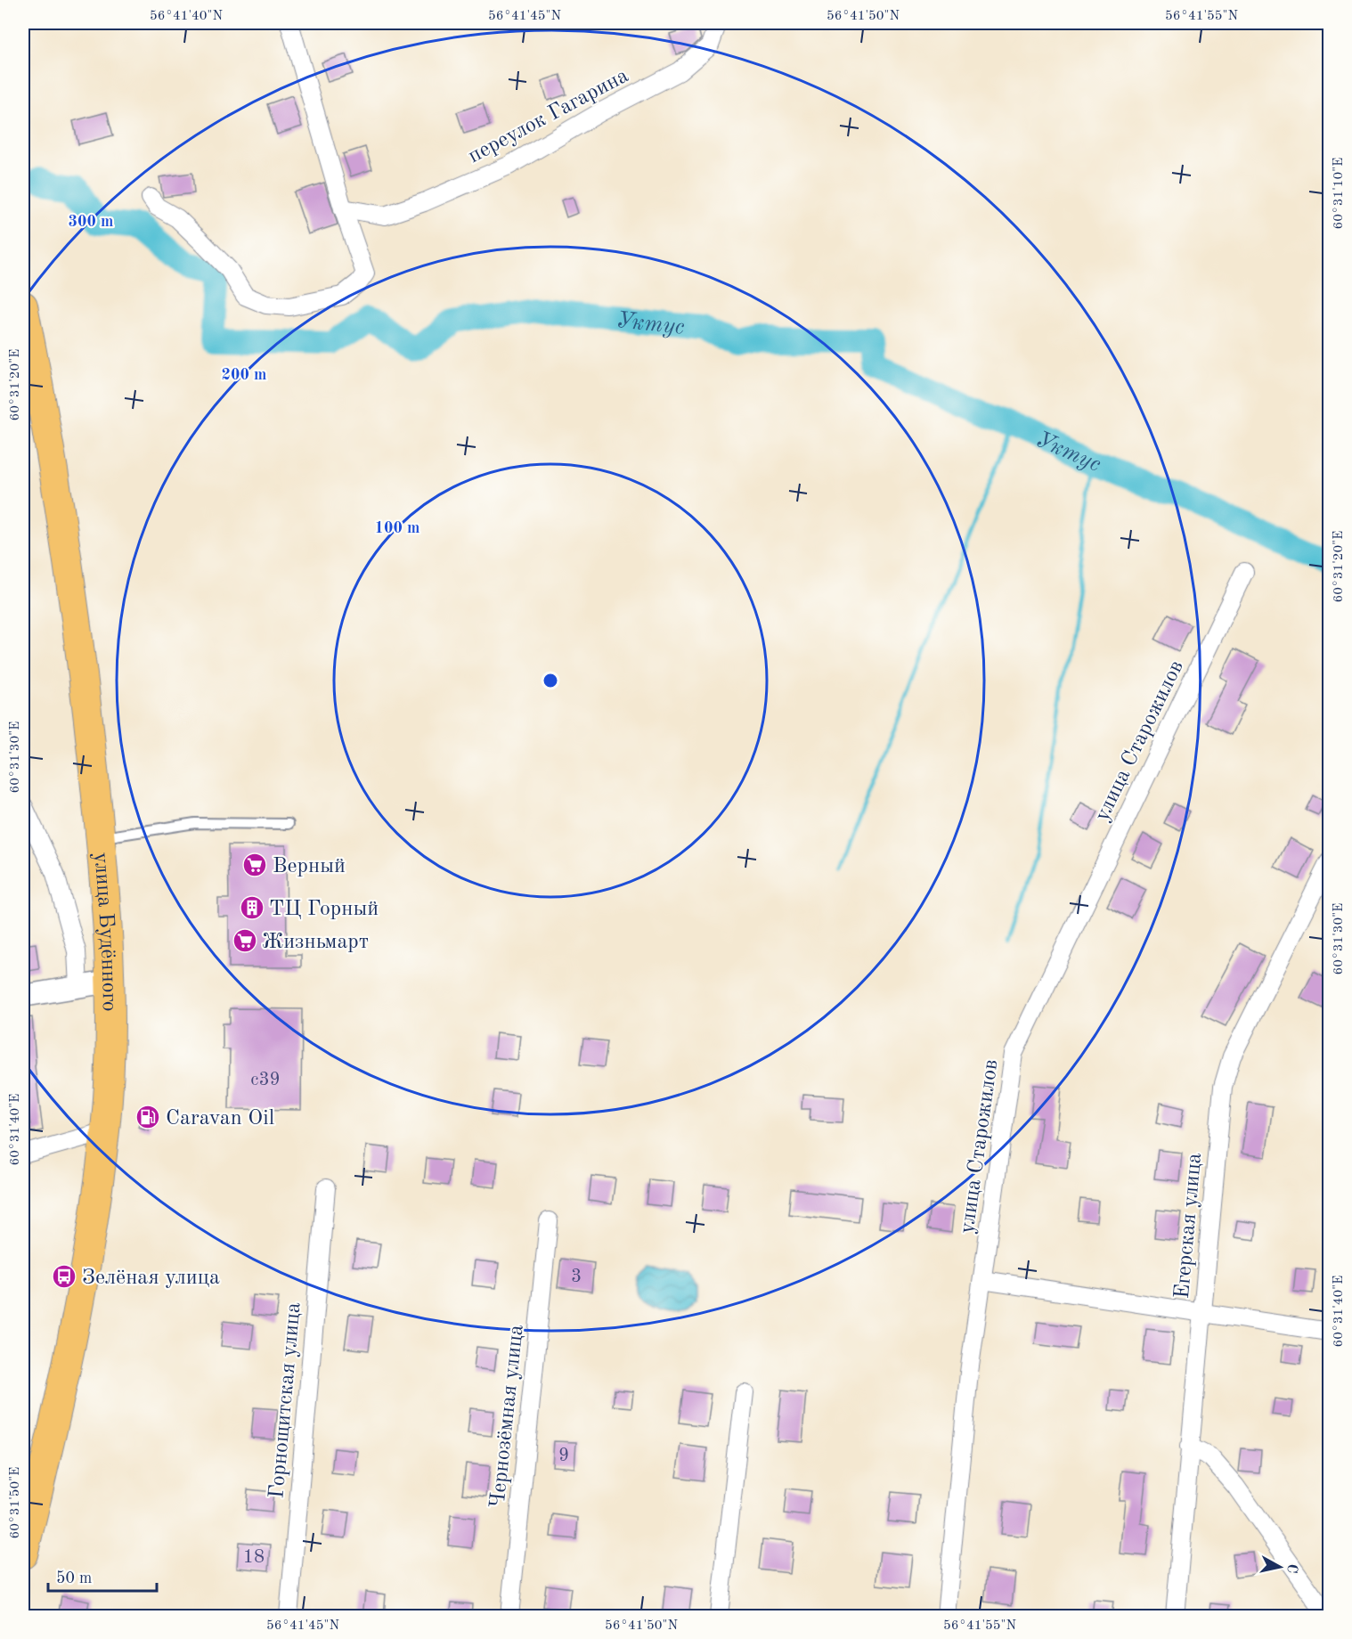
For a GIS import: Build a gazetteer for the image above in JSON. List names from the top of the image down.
{
  "streets": {
    "main road": ["улица Будённого"],
    "street": [
      "переулок Гагарина",
      "улица Старожилов",
      "Егерская улица",
      "Горнощитская улица",
      "Чернозёмная улица"
    ]
  },
  "water": ["Уктус"],
  "places": {
    "supermarket": ["Верный", "Жизньмарт"],
    "building": ["ТЦ Горный"],
    "fuel station": ["Caravan Oil"],
    "bus stop": ["Зелёная улица"]
  },
  "house_numbers": [
    "с39",
    "3",
    "9",
    "18"
  ],
  "scale_bar": "50 m",
  "north": "right",
  "coordinates": [
    "56°41'40\"N",
    "56°41'45\"N",
    "56°41'50\"N",
    "56°41'55\"N",
    "60°31'10\"E",
    "60°31'20\"E",
    "60°31'30\"E",
    "60°31'40\"E",
    "60°31'50\"E"
  ],
  "rings": ["300 m", "200 m", "100 m"]
}
